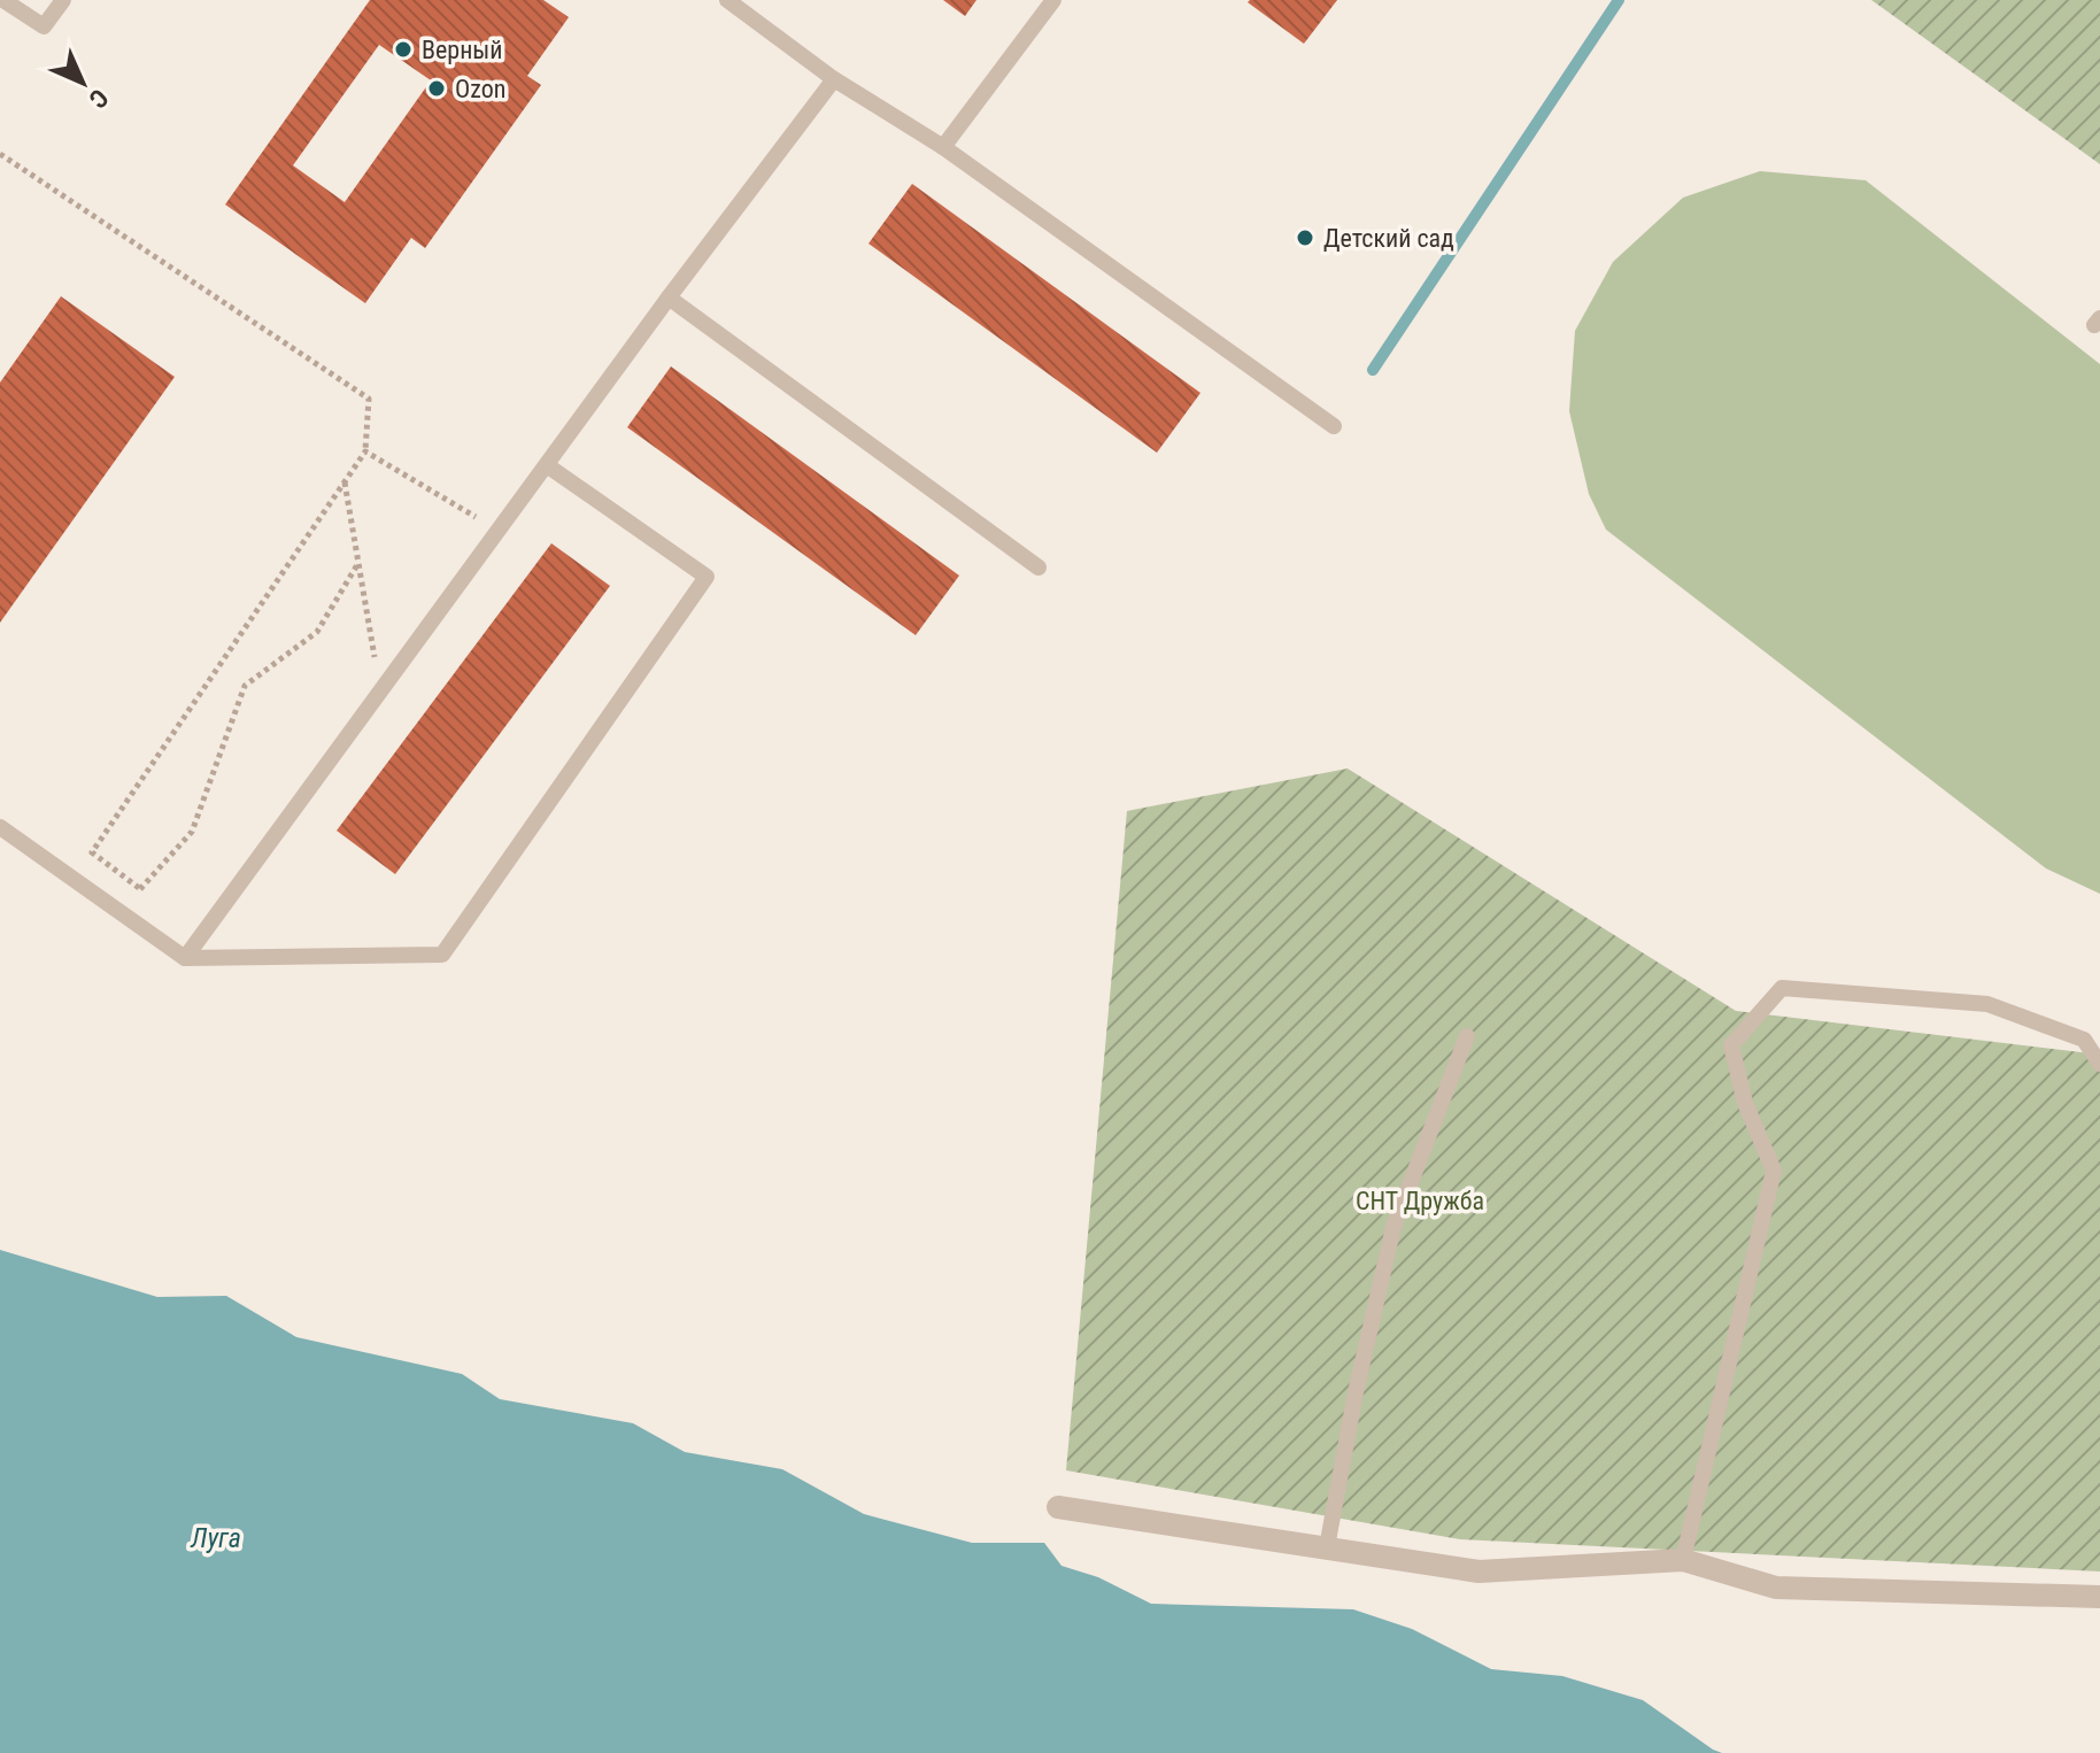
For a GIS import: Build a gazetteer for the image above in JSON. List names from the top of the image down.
{
  "water": ["Луга"],
  "parks": ["СНТ Дружба"],
  "places": ["Верный", "Ozon", "Детский сад"],
  "north": "bottom right"
}
